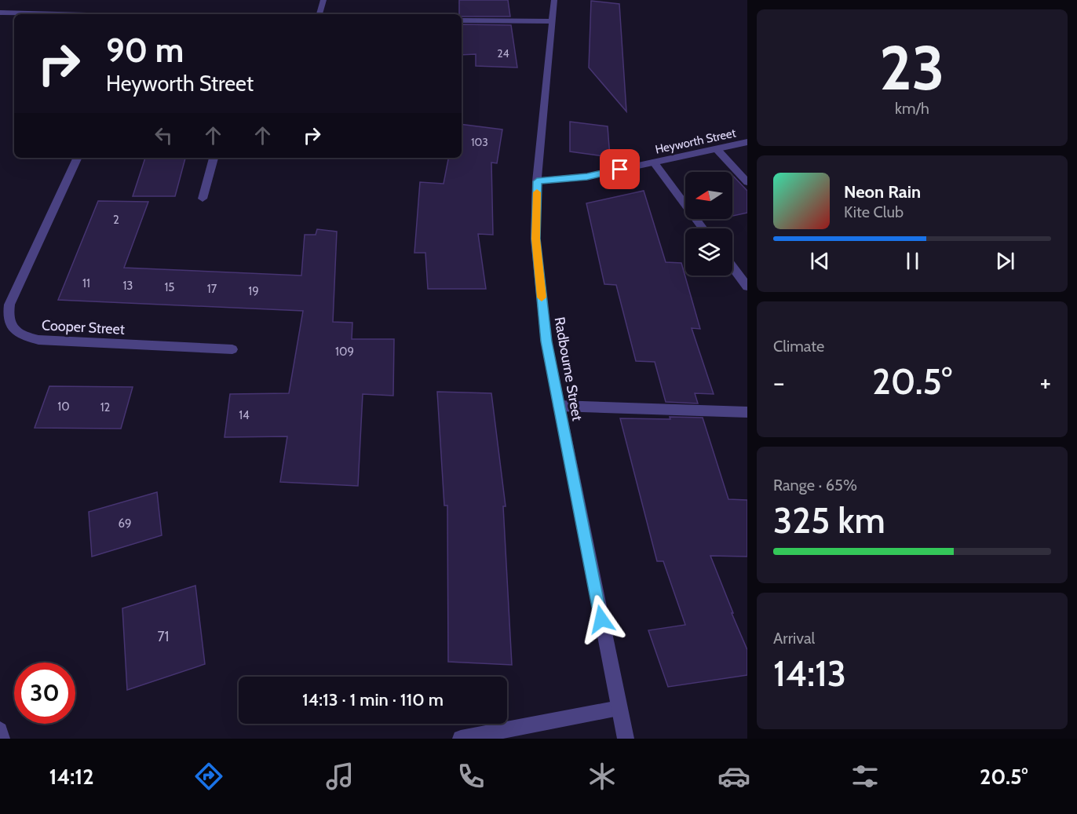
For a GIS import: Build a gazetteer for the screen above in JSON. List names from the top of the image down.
{
  "streets": {
    "street": ["Heyworth Street", "Cooper Street", "Radbourne Street"]
  },
  "crossings": [
    ["Heyworth Street", "Radbourne Street"]
  ],
  "house_numbers": [
    "24",
    "103",
    "2",
    "11",
    "13",
    "15",
    "17",
    "19",
    "109",
    "10",
    "12",
    "14",
    "69",
    "71"
  ],
  "north": "left",
  "page": {
    "tile": [
      ["23", "km/h"],
      "Climate",
      ["Range · 65%", "325 km"],
      ["Arrival", "14:13"]
    ],
    "turn": ["90 m", "Heyworth Street"],
    "song": ["Neon Rain", "Kite Club"],
    "heat": ["−", "20.5°", "+"],
    "limit": "30",
    "trip": "14:13 · 1 min · 110 m",
    "tabs": ["14:12", "20.5°"]
  }
}
